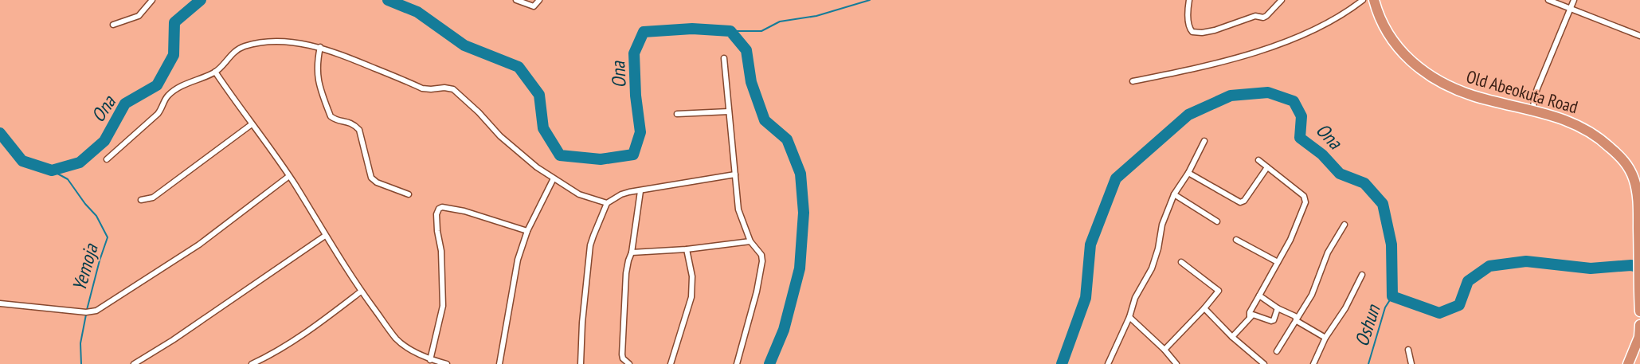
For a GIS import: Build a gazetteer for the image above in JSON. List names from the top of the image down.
{
  "streets": {
    "highway": ["Old Abeokuta Road"]
  },
  "water": ["Ona", "Yemoja", "Oshun"]
}
